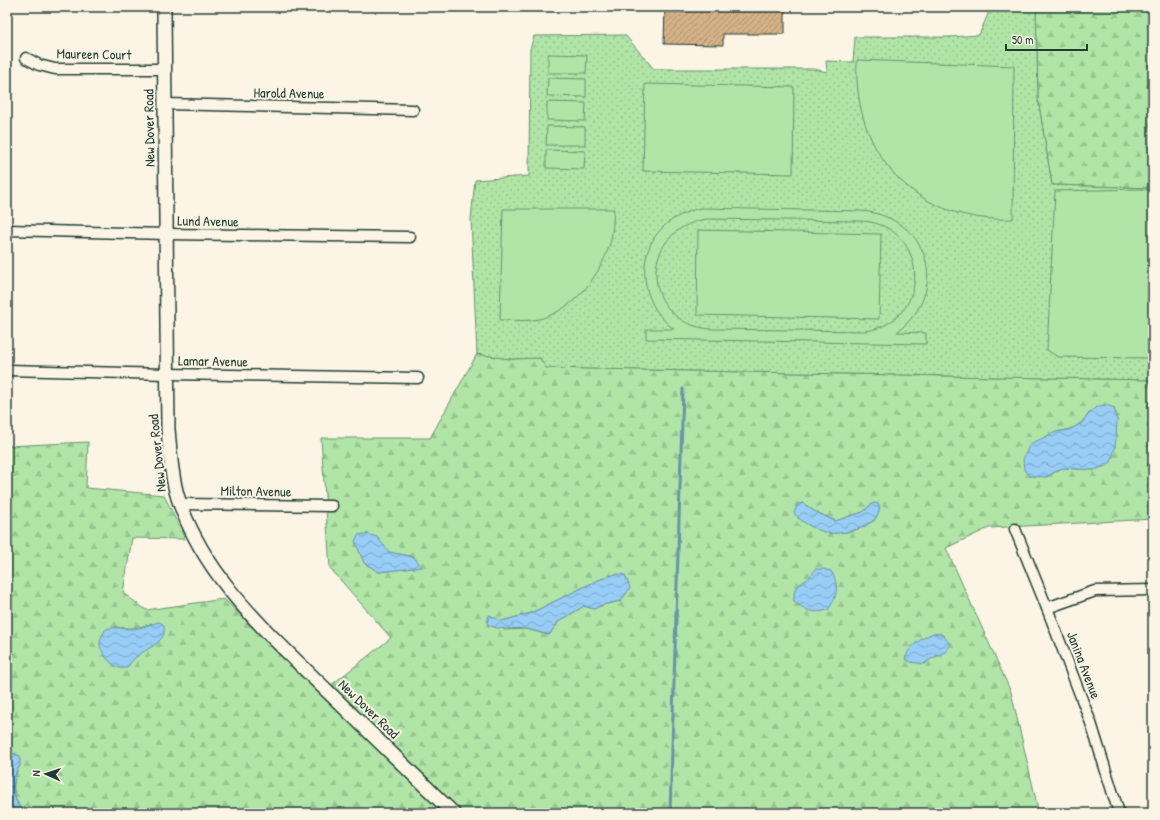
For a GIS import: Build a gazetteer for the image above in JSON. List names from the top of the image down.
{
  "streets": {
    "street": [
      "Maureen Court",
      "Harold Avenue",
      "New Dover Road",
      "Lund Avenue",
      "Lamar Avenue",
      "Milton Avenue",
      "Janina Avenue"
    ]
  },
  "crossings": [
    ["Maureen Court", "New Dover Road"],
    ["Harold Avenue", "New Dover Road"],
    ["New Dover Road", "Lund Avenue"],
    ["New Dover Road", "Lamar Avenue"],
    ["New Dover Road", "Milton Avenue"]
  ],
  "scale_bar": "50 m",
  "north": "left"
}
